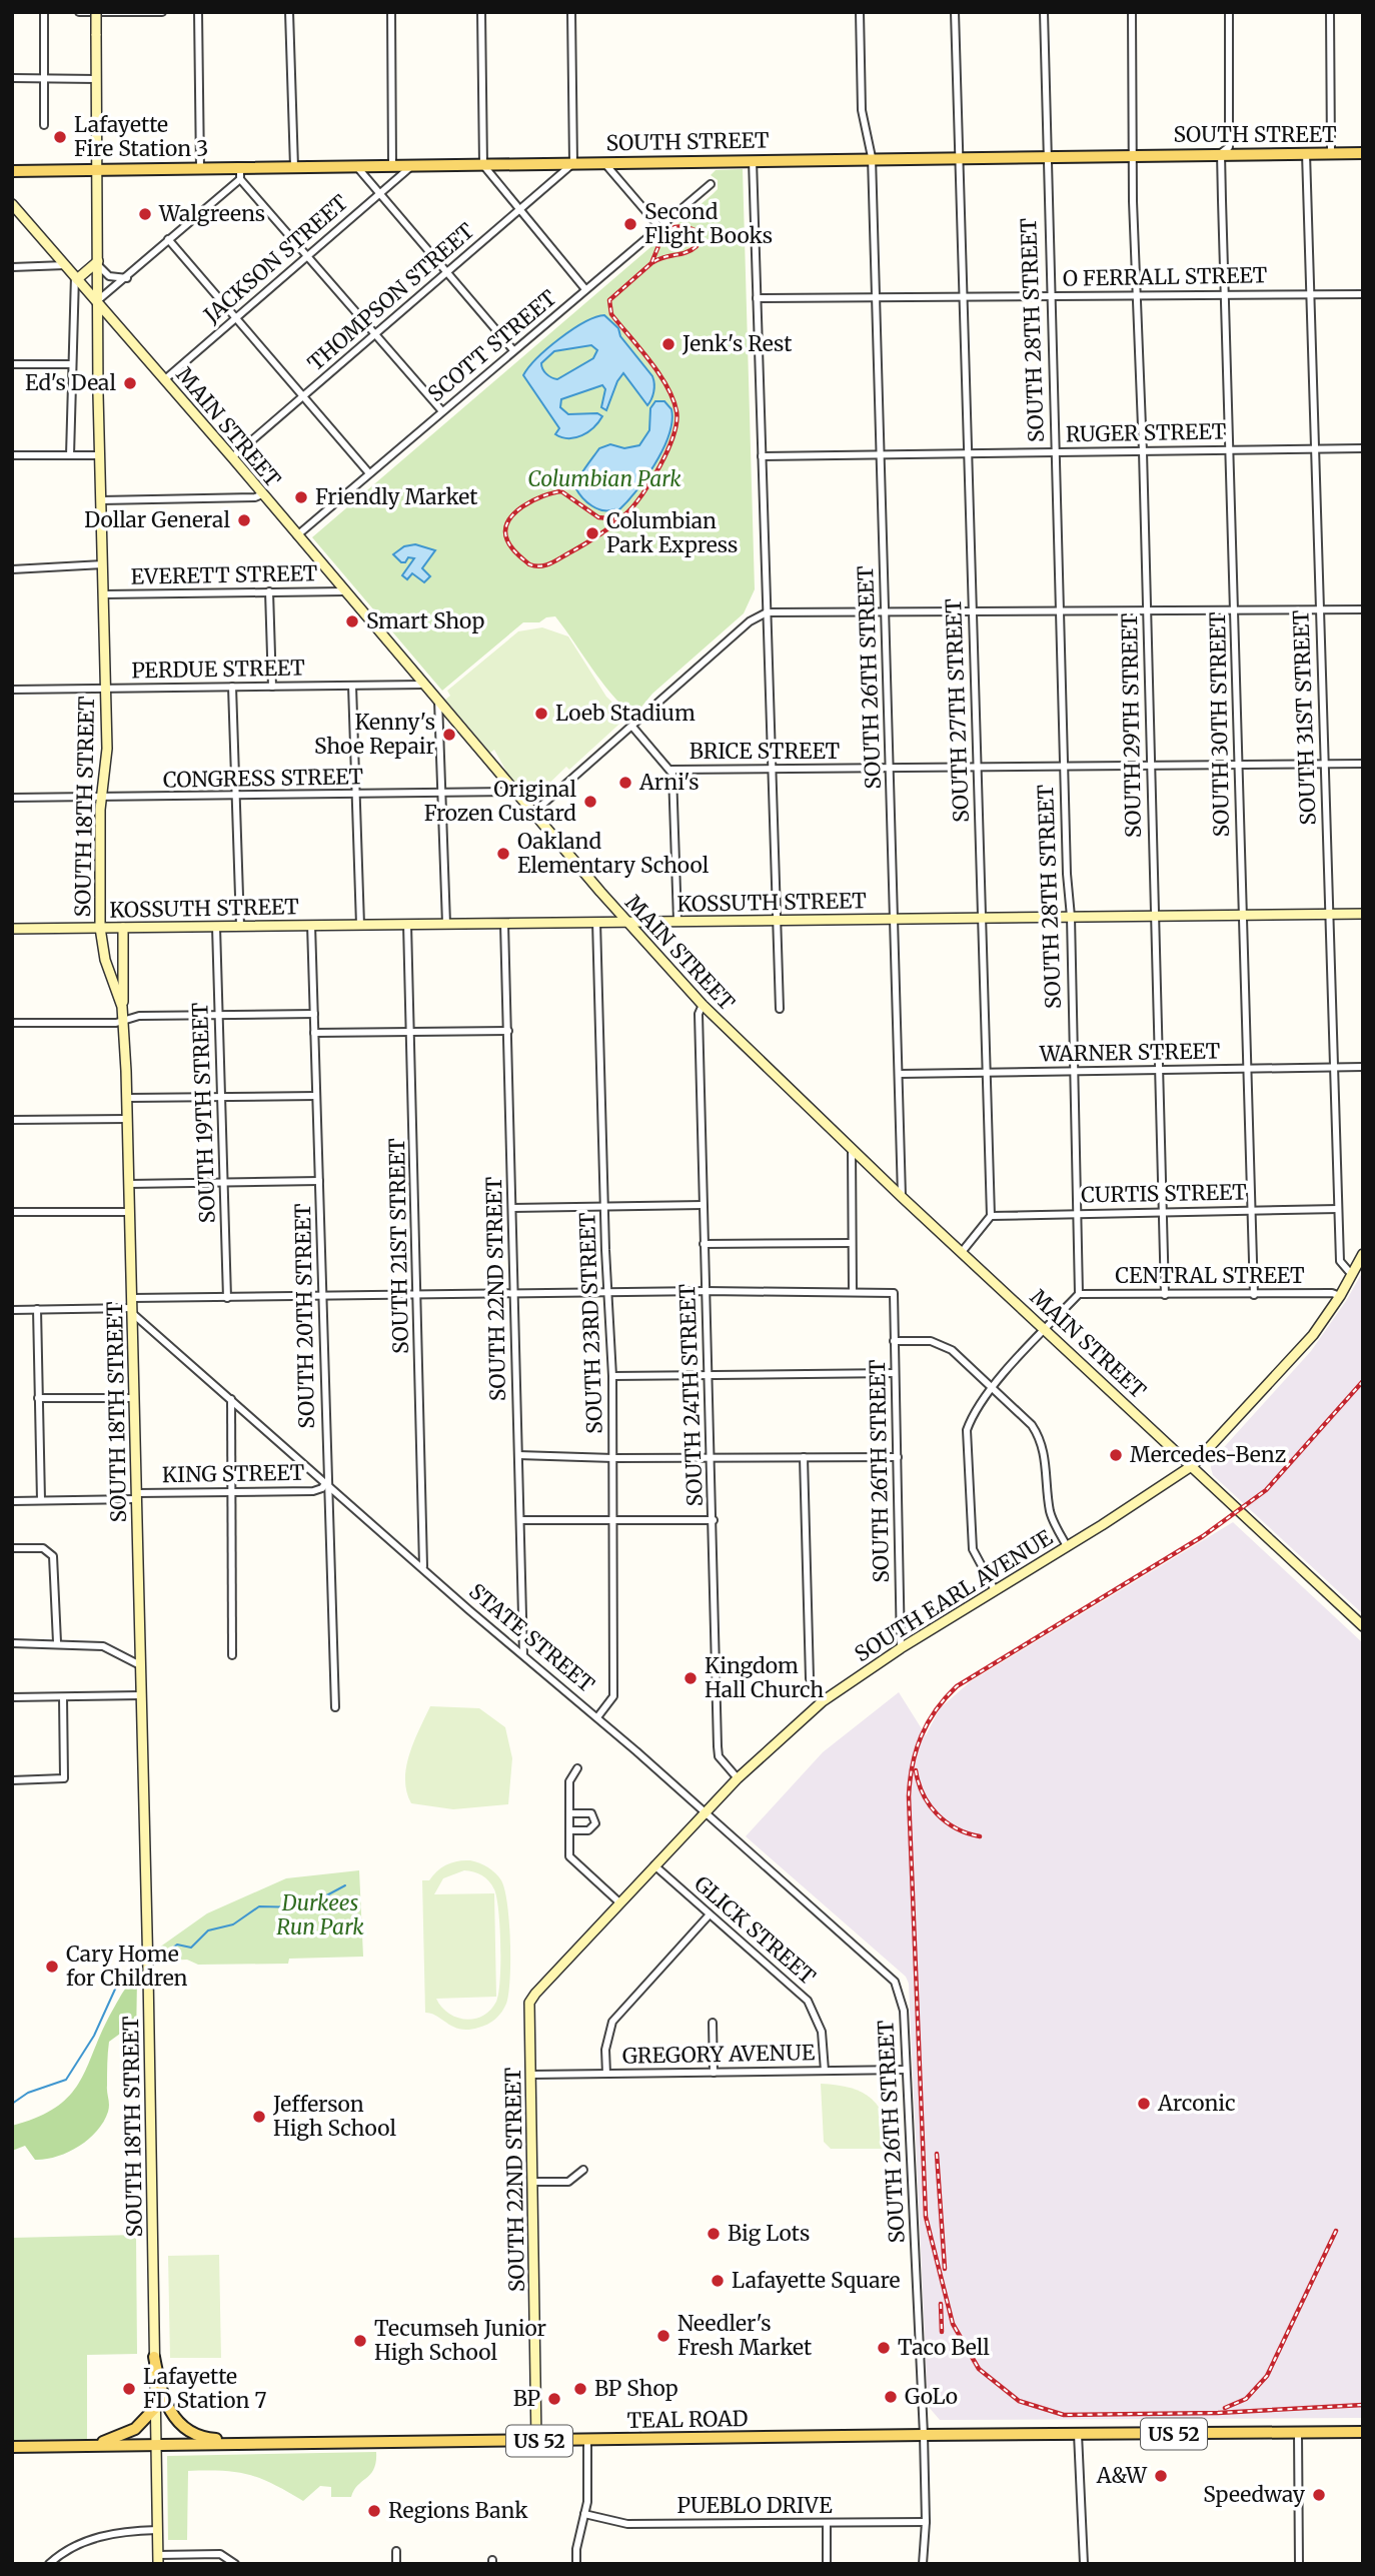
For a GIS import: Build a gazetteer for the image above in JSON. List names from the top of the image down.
{
  "streets": {
    "main road": [
      "SOUTH STREET",
      "MAIN STREET",
      "SOUTH 18TH STREET",
      "KOSSUTH STREET",
      "SOUTH 22ND STREET",
      "SOUTH EARL AVENUE",
      "TEAL ROAD",
      "US 52"
    ],
    "street": [
      "JACKSON STREET",
      "O FERRALL STREET",
      "THOMPSON STREET",
      "SOUTH 28TH STREET",
      "SCOTT STREET",
      "RUGER STREET",
      "EVERETT STREET",
      "PERDUE STREET",
      "SOUTH 26TH STREET",
      "SOUTH 27TH STREET",
      "SOUTH 31ST STREET",
      "SOUTH 30TH STREET",
      "SOUTH 29TH STREET",
      "BRICE STREET",
      "CONGRESS STREET",
      "WARNER STREET",
      "SOUTH 19TH STREET",
      "CURTIS STREET",
      "SOUTH 21ST STREET",
      "CENTRAL STREET",
      "SOUTH 20TH STREET",
      "SOUTH 23RD STREET",
      "SOUTH 24TH STREET",
      "KING STREET",
      "STATE STREET",
      "GLICK STREET",
      "GREGORY AVENUE",
      "PUEBLO DRIVE"
    ]
  },
  "crossings": [
    ["SOUTH STREET", "JACKSON STREET"],
    ["SOUTH STREET", "THOMPSON STREET"],
    ["SOUTH STREET", "SOUTH 28TH STREET"],
    ["SOUTH STREET", "SOUTH 26TH STREET"],
    ["SOUTH STREET", "SOUTH 27TH STREET"],
    ["SOUTH STREET", "SOUTH 31ST STREET"],
    ["SOUTH STREET", "SOUTH 30TH STREET"],
    ["SOUTH STREET", "SOUTH 29TH STREET"],
    ["SOUTH STREET", "SOUTH 18TH STREET"],
    ["JACKSON STREET", "MAIN STREET"],
    ["O FERRALL STREET", "SOUTH 28TH STREET"],
    ["O FERRALL STREET", "SOUTH 26TH STREET"],
    ["O FERRALL STREET", "SOUTH 27TH STREET"],
    ["O FERRALL STREET", "SOUTH 31ST STREET"],
    ["O FERRALL STREET", "SOUTH 30TH STREET"],
    ["O FERRALL STREET", "SOUTH 29TH STREET"],
    ["THOMPSON STREET", "MAIN STREET"],
    ["SOUTH 28TH STREET", "RUGER STREET"],
    ["SOUTH 28TH STREET", "BRICE STREET"],
    ["SOUTH 28TH STREET", "KOSSUTH STREET"],
    ["SOUTH 28TH STREET", "WARNER STREET"],
    ["SOUTH 28TH STREET", "CURTIS STREET"],
    ["SOUTH 28TH STREET", "CENTRAL STREET"],
    ["SCOTT STREET", "MAIN STREET"],
    ["MAIN STREET", "EVERETT STREET"],
    ["MAIN STREET", "PERDUE STREET"],
    ["MAIN STREET", "SOUTH 26TH STREET"],
    ["MAIN STREET", "CONGRESS STREET"],
    ["MAIN STREET", "SOUTH 18TH STREET"],
    ["MAIN STREET", "KOSSUTH STREET"],
    ["MAIN STREET", "SOUTH 24TH STREET"],
    ["MAIN STREET", "SOUTH EARL AVENUE"],
    ["RUGER STREET", "SOUTH 26TH STREET"],
    ["RUGER STREET", "SOUTH 27TH STREET"],
    ["RUGER STREET", "SOUTH 31ST STREET"],
    ["RUGER STREET", "SOUTH 30TH STREET"],
    ["RUGER STREET", "SOUTH 29TH STREET"],
    ["EVERETT STREET", "SOUTH 18TH STREET"],
    ["PERDUE STREET", "SOUTH 18TH STREET"],
    ["SOUTH 26TH STREET", "BRICE STREET"],
    ["SOUTH 26TH STREET", "KOSSUTH STREET"],
    ["SOUTH 26TH STREET", "WARNER STREET"],
    ["SOUTH 26TH STREET", "SOUTH EARL AVENUE"],
    ["SOUTH 26TH STREET", "STATE STREET"],
    ["SOUTH 26TH STREET", "GREGORY AVENUE"],
    ["SOUTH 26TH STREET", "TEAL ROAD"],
    ["SOUTH 26TH STREET", "PUEBLO DRIVE"],
    ["SOUTH 27TH STREET", "BRICE STREET"],
    ["SOUTH 27TH STREET", "KOSSUTH STREET"],
    ["SOUTH 27TH STREET", "WARNER STREET"],
    ["SOUTH 27TH STREET", "CURTIS STREET"],
    ["SOUTH 31ST STREET", "BRICE STREET"],
    ["SOUTH 31ST STREET", "KOSSUTH STREET"],
    ["SOUTH 31ST STREET", "WARNER STREET"],
    ["SOUTH 31ST STREET", "CURTIS STREET"],
    ["SOUTH 31ST STREET", "SOUTH EARL AVENUE"],
    ["SOUTH 30TH STREET", "BRICE STREET"],
    ["SOUTH 30TH STREET", "KOSSUTH STREET"],
    ["SOUTH 30TH STREET", "WARNER STREET"],
    ["SOUTH 30TH STREET", "CURTIS STREET"],
    ["SOUTH 30TH STREET", "CENTRAL STREET"],
    ["SOUTH 29TH STREET", "BRICE STREET"],
    ["SOUTH 29TH STREET", "KOSSUTH STREET"],
    ["SOUTH 29TH STREET", "WARNER STREET"],
    ["SOUTH 29TH STREET", "CURTIS STREET"],
    ["SOUTH 29TH STREET", "CENTRAL STREET"],
    ["CONGRESS STREET", "SOUTH 18TH STREET"],
    ["SOUTH 18TH STREET", "KOSSUTH STREET"],
    ["SOUTH 18TH STREET", "KING STREET"],
    ["SOUTH 18TH STREET", "STATE STREET"],
    ["SOUTH 18TH STREET", "TEAL ROAD"],
    ["KOSSUTH STREET", "SOUTH 19TH STREET"],
    ["KOSSUTH STREET", "SOUTH 21ST STREET"],
    ["KOSSUTH STREET", "SOUTH 22ND STREET"],
    ["KOSSUTH STREET", "SOUTH 20TH STREET"],
    ["KOSSUTH STREET", "SOUTH 23RD STREET"],
    ["SOUTH 21ST STREET", "STATE STREET"],
    ["CENTRAL STREET", "SOUTH EARL AVENUE"],
    ["SOUTH 22ND STREET", "SOUTH EARL AVENUE"],
    ["SOUTH 22ND STREET", "STATE STREET"],
    ["SOUTH 22ND STREET", "GREGORY AVENUE"],
    ["SOUTH 22ND STREET", "TEAL ROAD"],
    ["SOUTH 20TH STREET", "KING STREET"],
    ["SOUTH 20TH STREET", "STATE STREET"],
    ["SOUTH 23RD STREET", "STATE STREET"],
    ["SOUTH 24TH STREET", "SOUTH EARL AVENUE"],
    ["KING STREET", "STATE STREET"],
    ["SOUTH EARL AVENUE", "STATE STREET"],
    ["SOUTH EARL AVENUE", "GLICK STREET"],
    ["GLICK STREET", "GREGORY AVENUE"]
  ],
  "parks": ["Columbian Park", "Durkees Run Park"],
  "places": [
    "Lafayette Fire Station 3",
    "Walgreens",
    "Second Flight Books",
    "Jenk's Rest",
    "Ed's Deal",
    "Friendly Market",
    "Dollar General",
    "Columbian Park Express",
    "Smart Shop",
    "Loeb Stadium",
    "Kenny's Shoe Repair",
    "Arni's",
    "Original Frozen Custard",
    "Oakland Elementary School",
    "Mercedes-Benz",
    "Kingdom Hall Church",
    "Cary Home for Children",
    "Arconic",
    "Jefferson High School",
    "Big Lots",
    "Lafayette Square",
    "Needler's Fresh Market",
    "Tecumseh Junior High School",
    "Taco Bell",
    "Lafayette FD Station 7",
    "BP Shop",
    "GoLo",
    "BP",
    "A&W",
    "Speedway",
    "Regions Bank"
  ]
}
